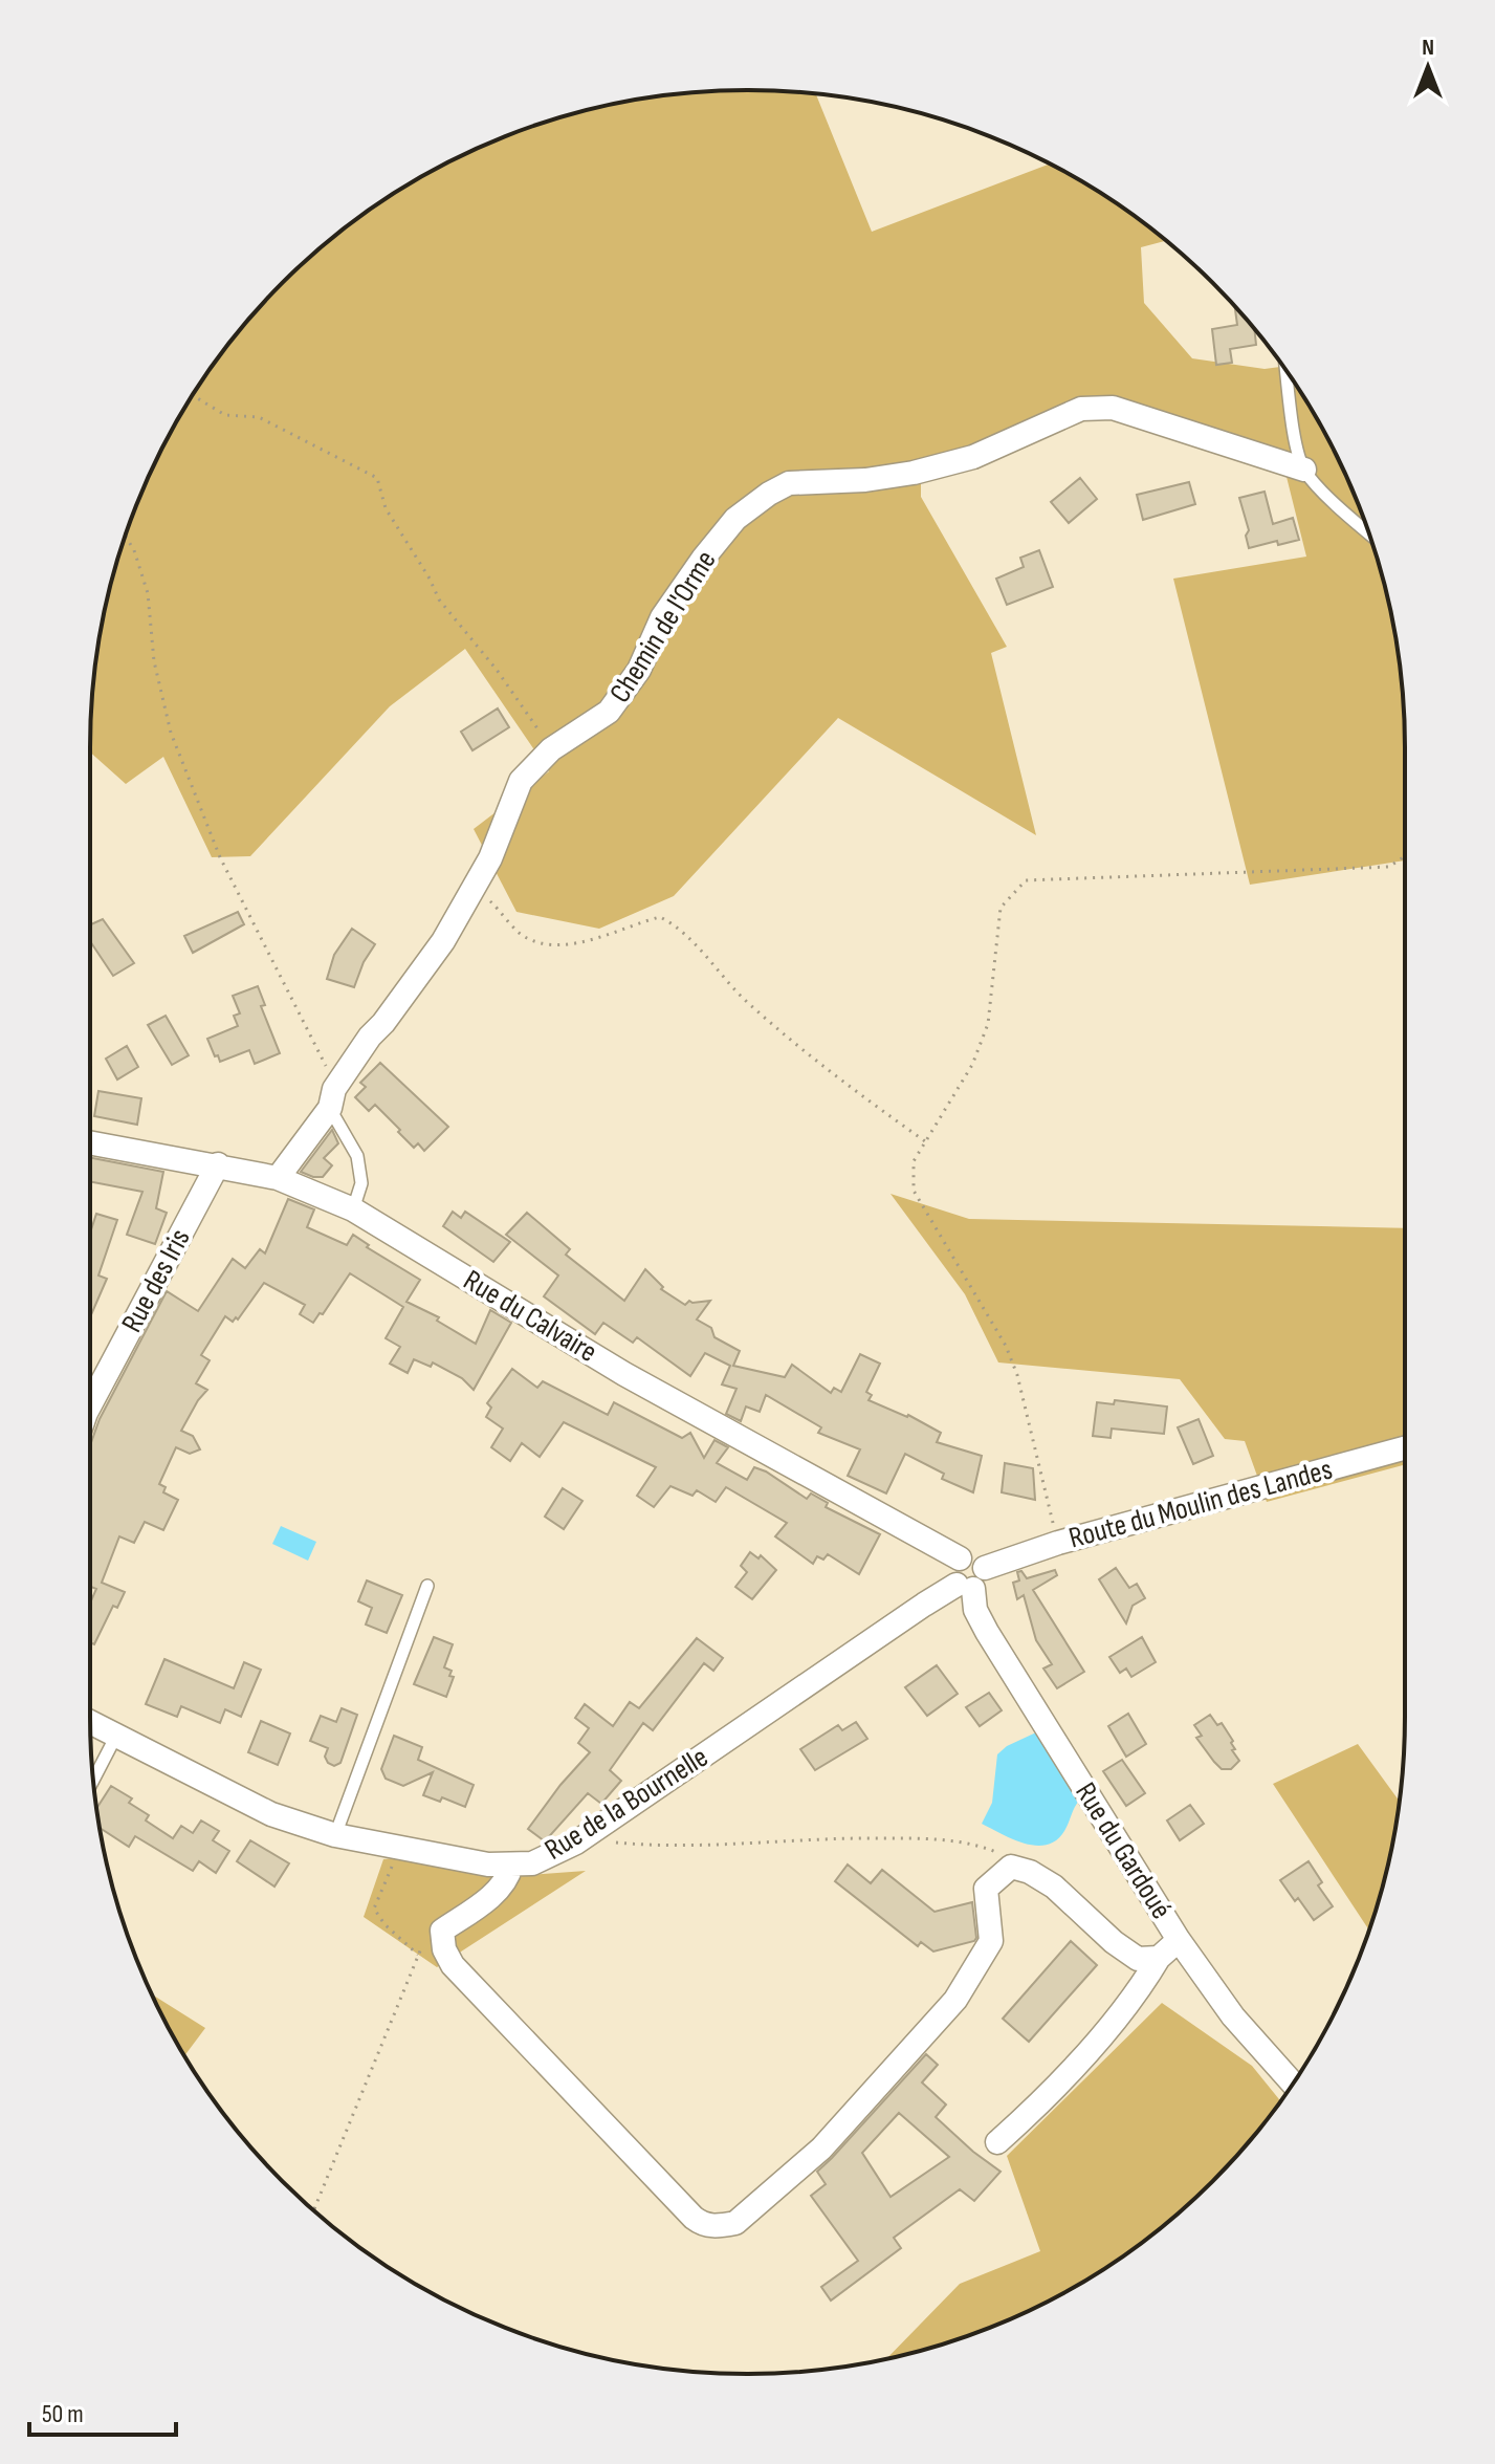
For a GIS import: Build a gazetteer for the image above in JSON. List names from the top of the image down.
{
  "streets": {
    "street": [
      "Chemin de l'Orme",
      "Rue des Iris",
      "Rue du Calvaire",
      "Route du Moulin des Landes",
      "Rue de la Bournelle",
      "Rue du Gardoué"
    ]
  },
  "crossings": [
    ["Chemin de l'Orme", "Rue du Calvaire"],
    ["Rue des Iris", "Rue du Calvaire"],
    ["Rue du Calvaire", "Route du Moulin des Landes"],
    ["Rue du Calvaire", "Rue de la Bournelle"],
    ["Rue du Calvaire", "Rue du Gardoué"],
    ["Route du Moulin des Landes", "Rue de la Bournelle"],
    ["Route du Moulin des Landes", "Rue du Gardoué"],
    ["Rue de la Bournelle", "Rue du Gardoué"]
  ],
  "scale_bar": "50 m",
  "north": "top"
}
